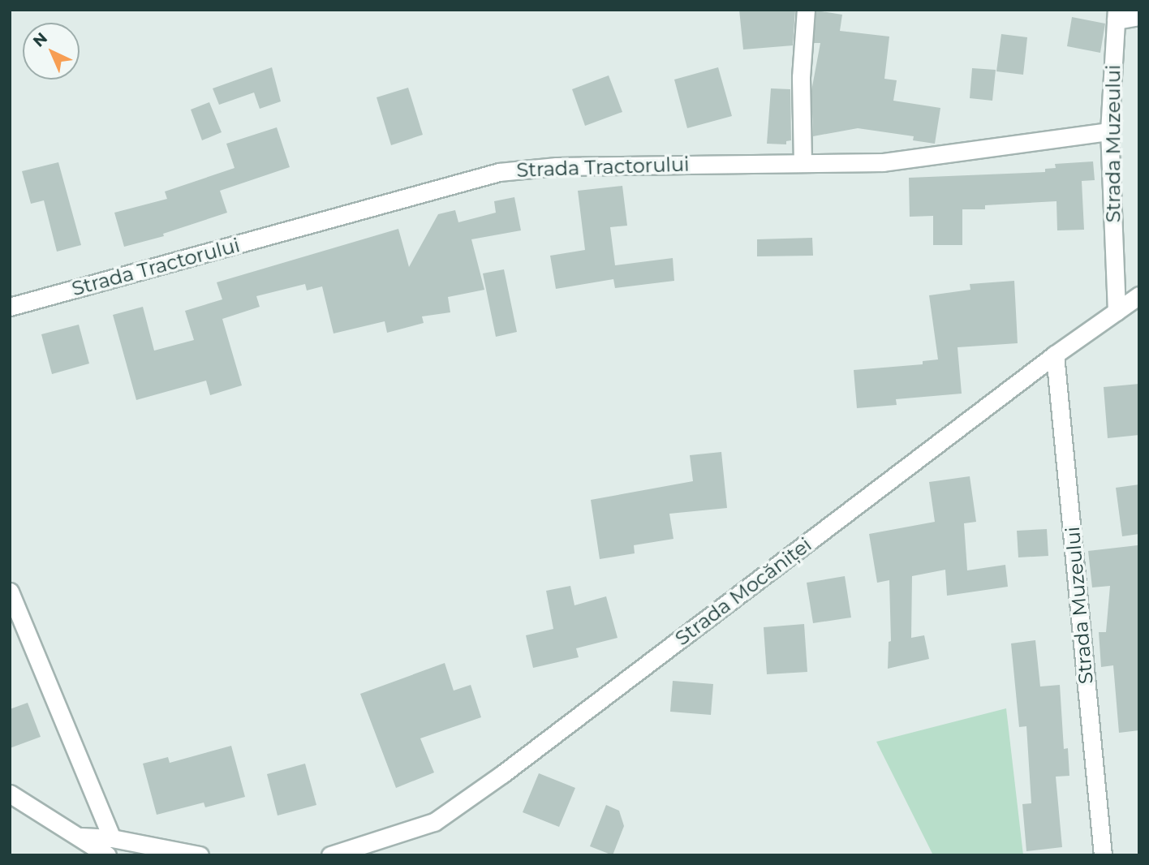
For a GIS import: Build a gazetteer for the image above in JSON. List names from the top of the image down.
{
  "streets": {
    "street": ["Strada Muzeului", "Strada Tractorului", "Strada Mocăniței"]
  },
  "crossings": [
    ["Strada Muzeului", "Strada Tractorului"],
    ["Strada Muzeului", "Strada Mocăniței"]
  ],
  "north": "top left"
}
